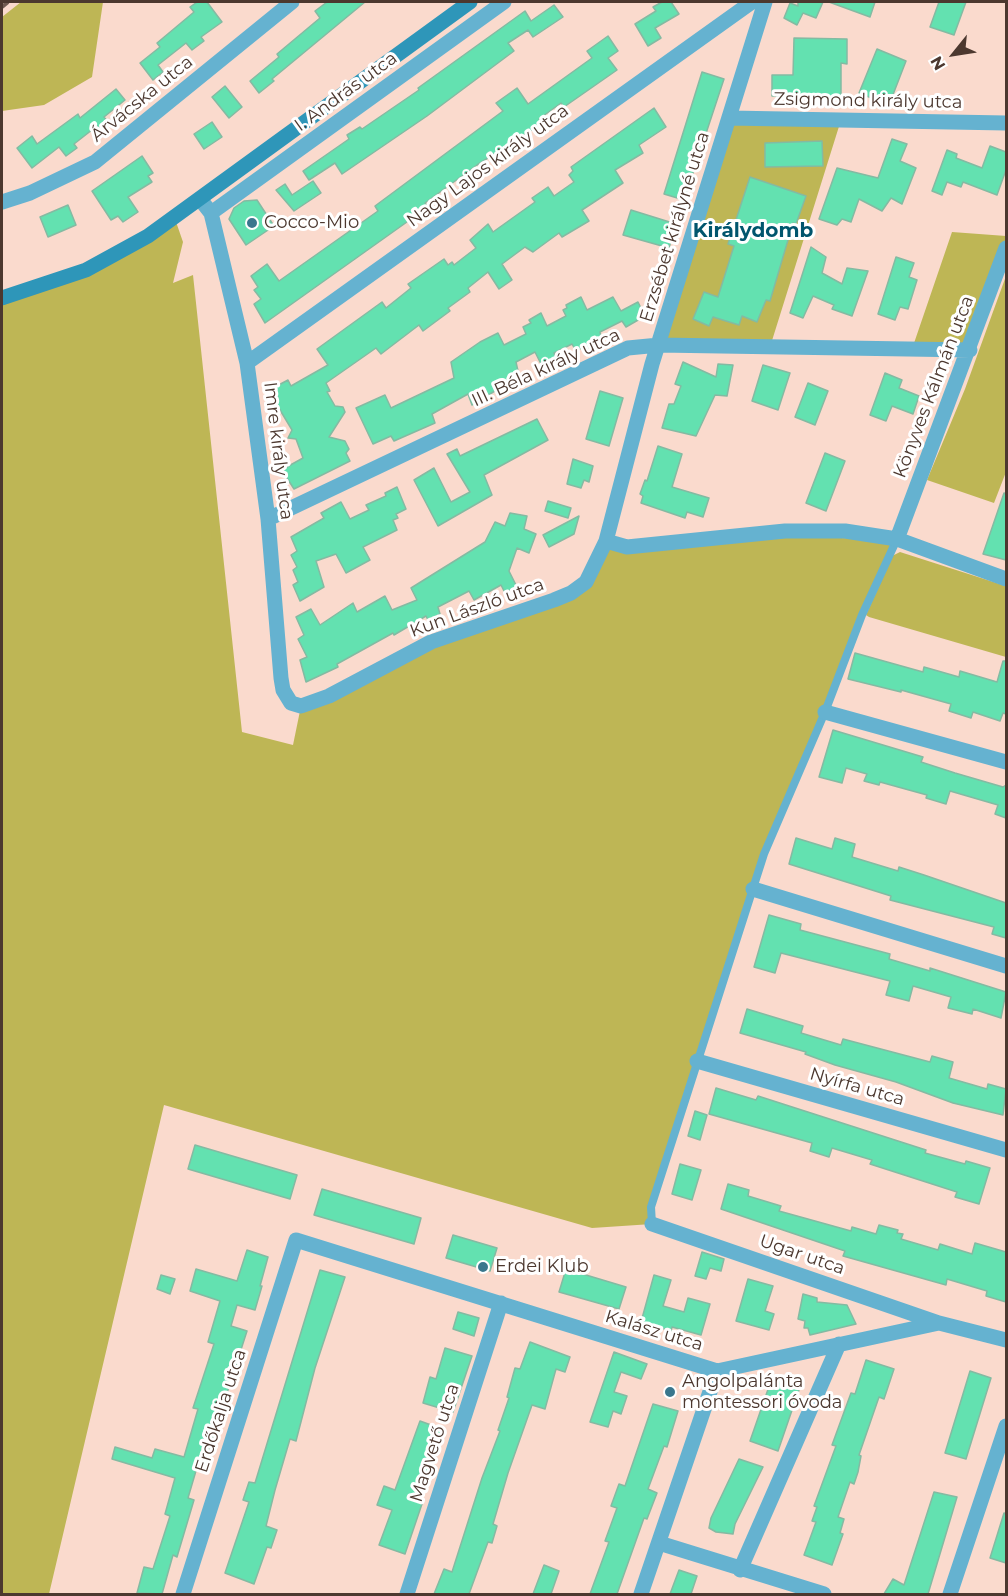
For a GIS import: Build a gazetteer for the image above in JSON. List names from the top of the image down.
{
  "streets": {
    "main road": ["I. András utca"],
    "street": [
      "Árvácska utca",
      "Zsigmond király utca",
      "Nagy Lajos király utca",
      "Erzsébet királyné utca",
      "III. Béla király utca",
      "Könyves Kálmán utca",
      "Imre király utca",
      "Kun László utca",
      "Nyírfa utca",
      "Ugar utca",
      "Kalász utca",
      "Erdőkalja utca",
      "Magvető utca"
    ]
  },
  "crossings": [
    ["I. András utca", "Imre király utca"],
    ["Zsigmond király utca", "Erzsébet királyné utca"],
    ["Nagy Lajos király utca", "Imre király utca"],
    ["Erzsébet királyné utca", "III. Béla király utca"],
    ["Erzsébet királyné utca", "Kun László utca"],
    ["III. Béla király utca", "Könyves Kálmán utca"],
    ["III. Béla király utca", "Imre király utca"],
    ["Imre király utca", "Kun László utca"],
    ["Ugar utca", "Kalász utca"],
    ["Kalász utca", "Erdőkalja utca"],
    ["Kalász utca", "Magvető utca"]
  ],
  "districts": ["Királydomb"],
  "places": ["Cocco-Mio", "Erdei Klub", "Angolpalánta montessori óvoda"],
  "north": "bottom left"
}
